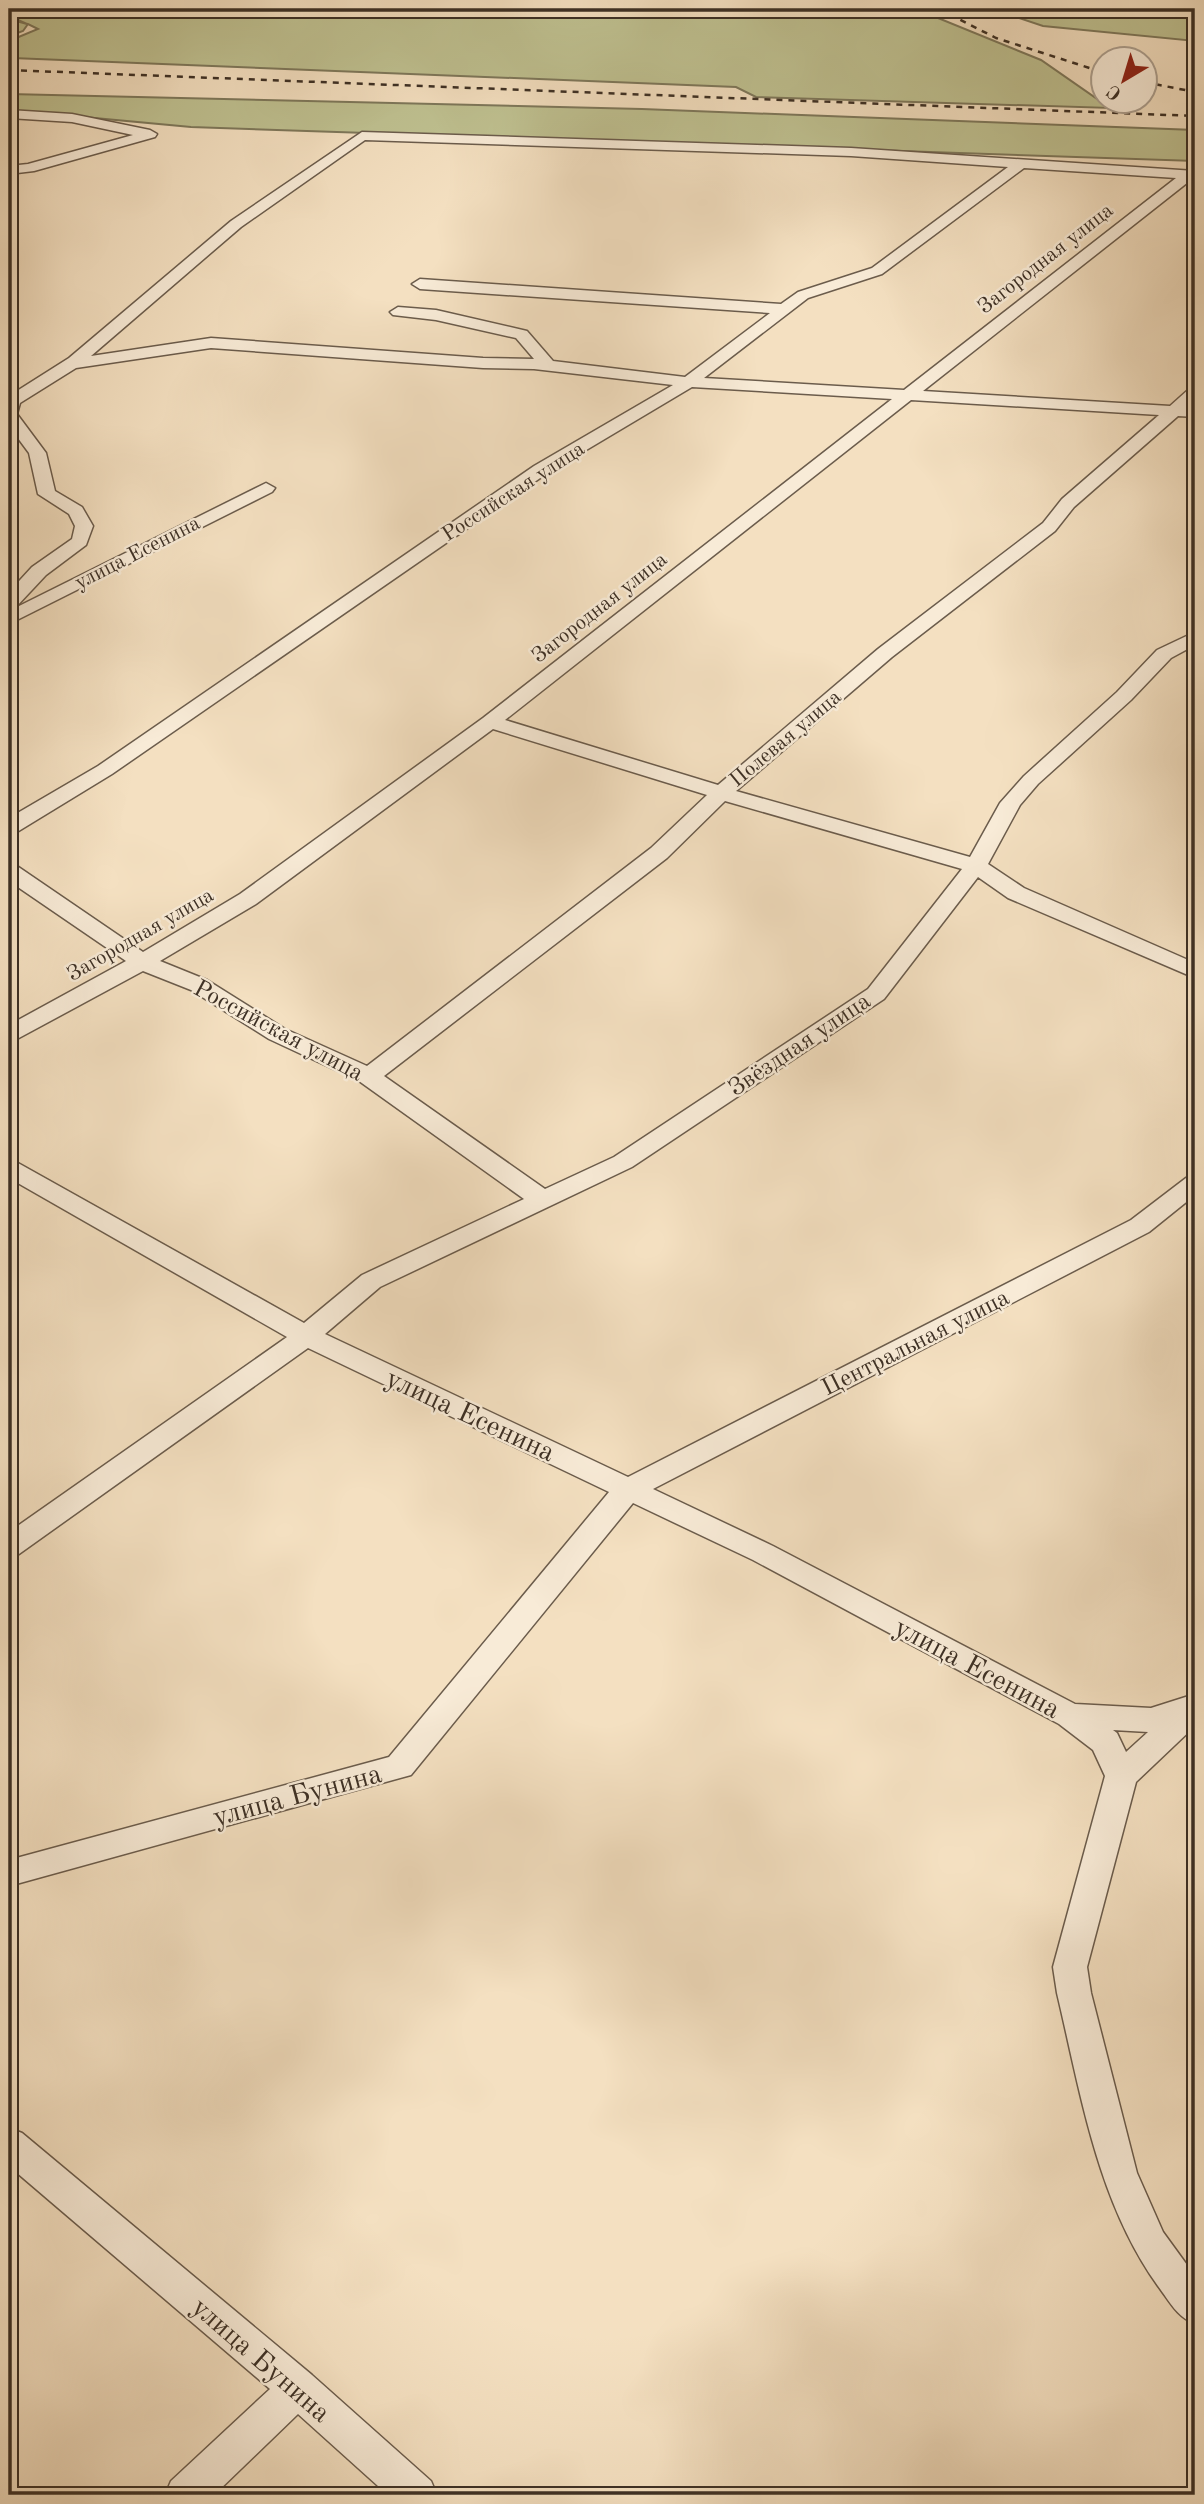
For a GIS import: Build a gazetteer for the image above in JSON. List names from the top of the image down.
{
  "streets": {
    "street": [
      "Загородная улица",
      "Российская улица",
      "улица Есенина",
      "Полевая улица",
      "Звёздная улица",
      "Центральная улица",
      "улица Бунина"
    ]
  },
  "crossings": [
    ["Загородная улица", "Российская улица"],
    ["Российская улица", "Полевая улица"],
    ["Российская улица", "Звёздная улица"],
    ["улица Есенина", "Звёздная улица"],
    ["улица Есенина", "Центральная улица"],
    ["улица Есенина", "улица Бунина"],
    ["Центральная улица", "улица Бунина"]
  ],
  "north": "bottom left"
}
